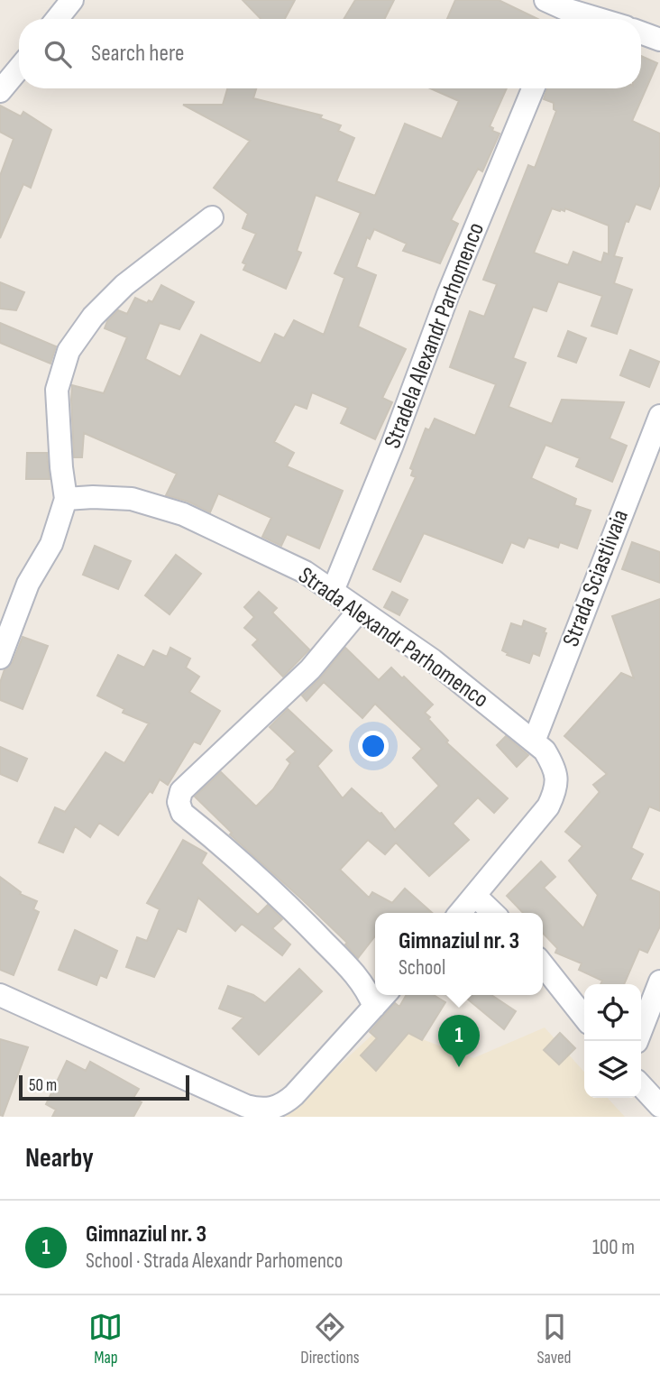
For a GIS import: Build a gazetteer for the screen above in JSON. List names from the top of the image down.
{
  "streets": {
    "street": ["Stradela Alexandr Parhomenco", "Strada Sciastlivaia", "Strada Alexandr Parhomenco"]
  },
  "crossings": [
    ["Stradela Alexandr Parhomenco", "Strada Alexandr Parhomenco"],
    ["Strada Sciastlivaia", "Strada Alexandr Parhomenco"]
  ],
  "scale_bar": "50 m",
  "page": {
    "search": "Search here",
    "popup": ["Gimnaziul nr. 3", "School"],
    "pins": "1",
    "scale": "50 m",
    "heading": "Nearby",
    "list": [
      {
        "mark": "1",
        "name": "Gimnaziul nr. 3",
        "note": "School · Strada Alexandr Parhomenco",
        "value": "100 m"
      }
    ],
    "nav": ["Map", "Directions", "Saved"]
  }
}
